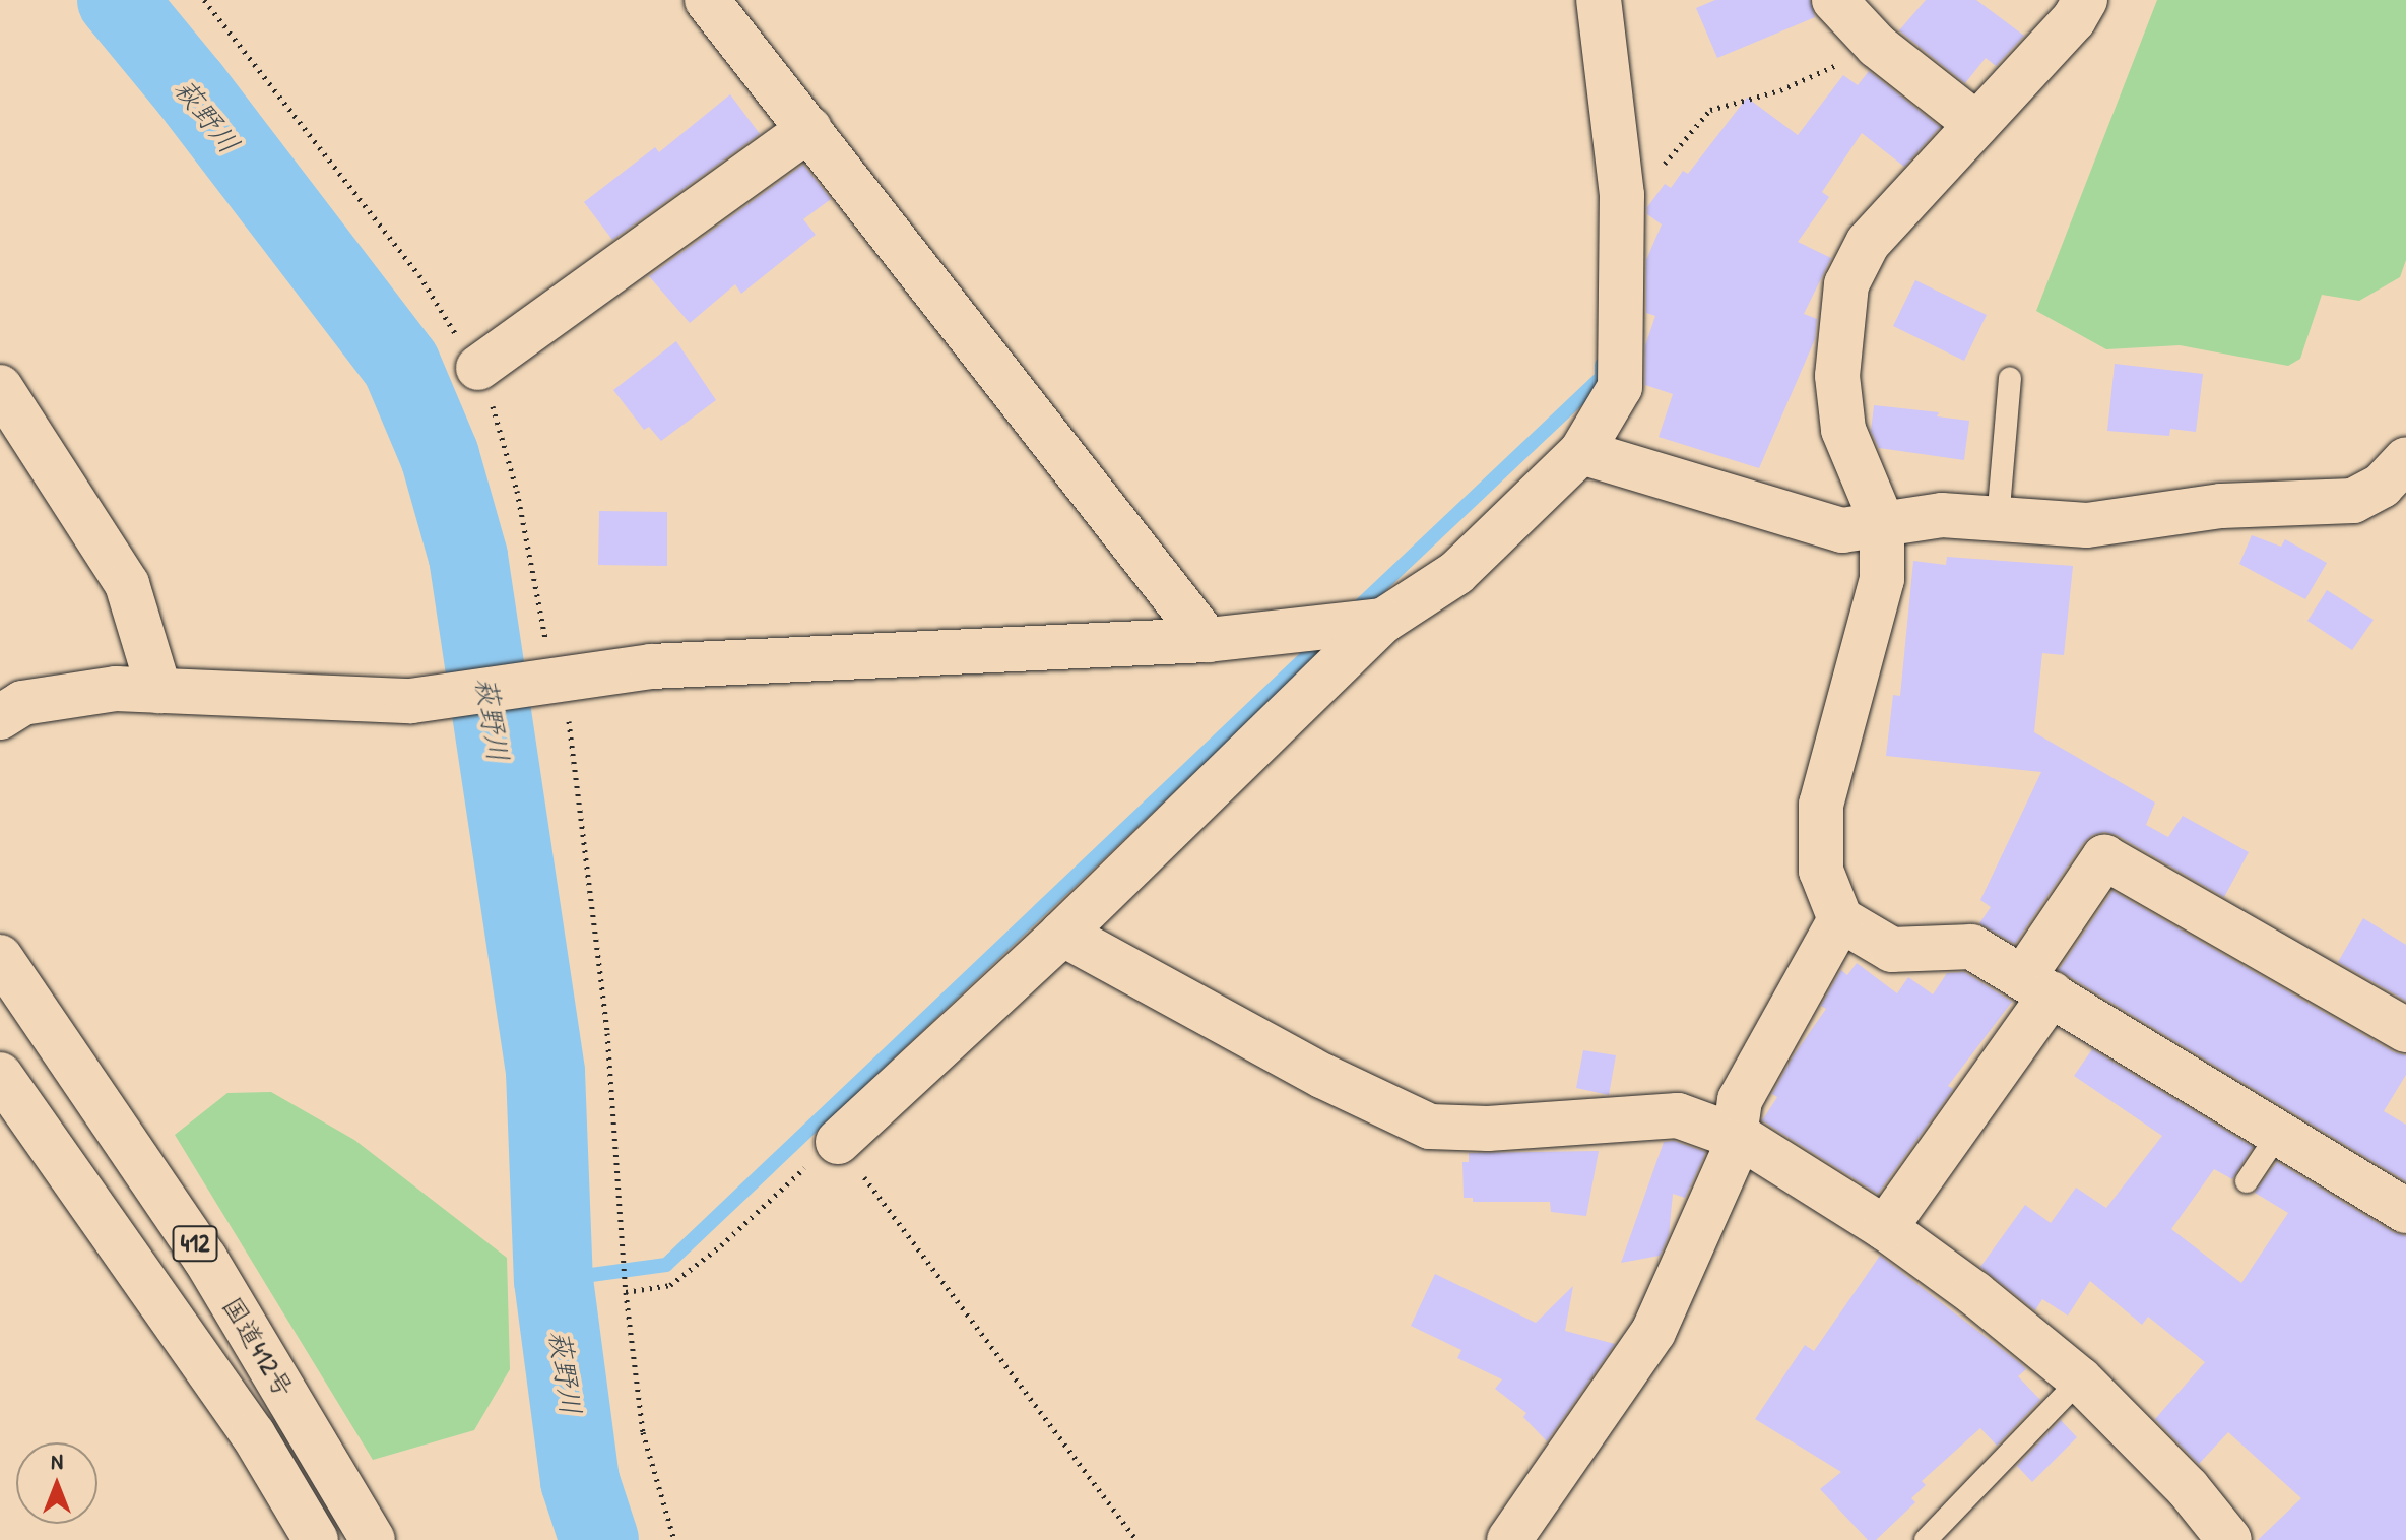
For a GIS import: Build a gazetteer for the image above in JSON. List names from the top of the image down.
{
  "streets": {
    "main road": ["412", "国道412号"]
  },
  "water": ["萩野川"],
  "north": "top"
}
